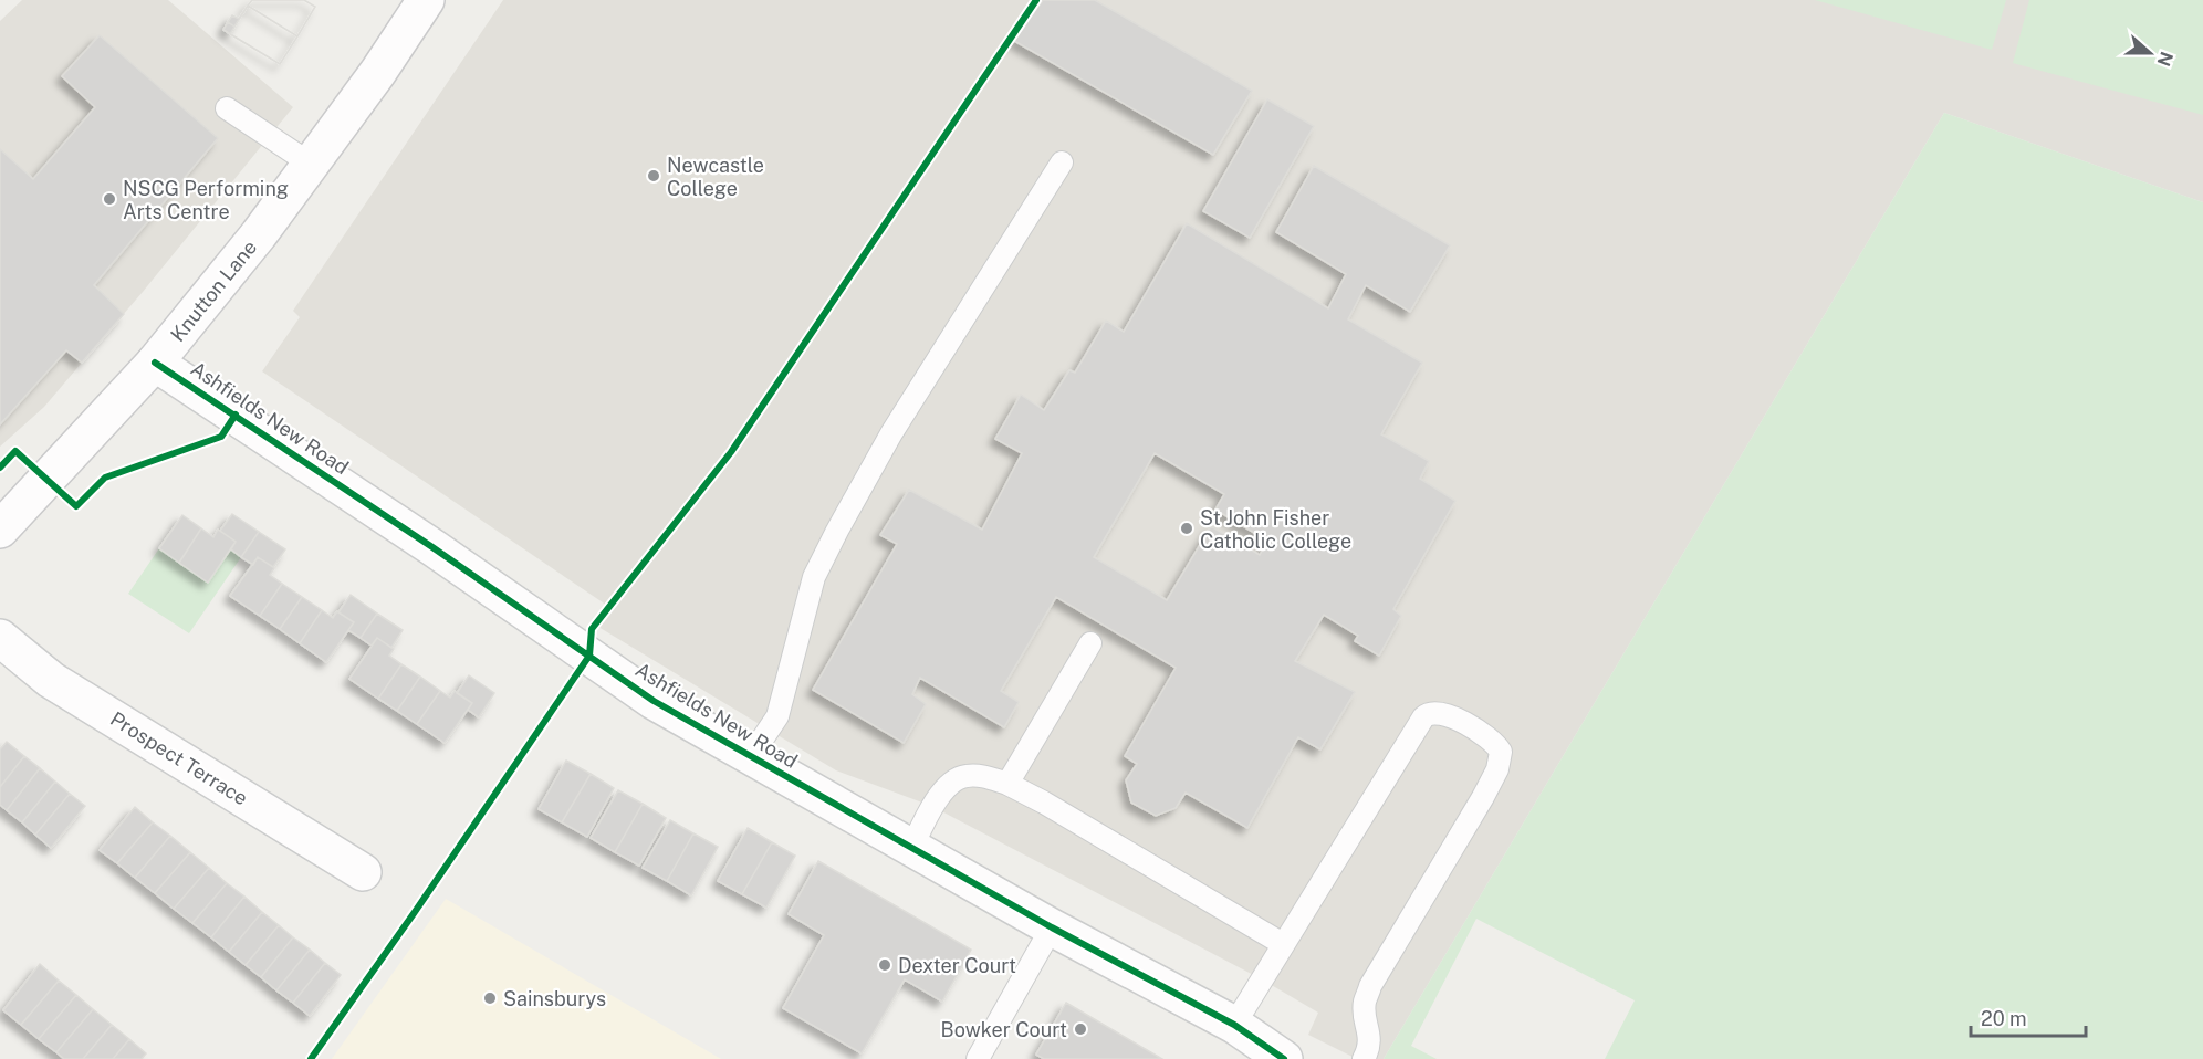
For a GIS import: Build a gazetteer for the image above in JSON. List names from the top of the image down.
{
  "streets": {
    "street": ["Knutton Lane", "Ashfields New Road", "Prospect Terrace"]
  },
  "crossings": [
    ["Knutton Lane", "Ashfields New Road"]
  ],
  "places": [
    "Newcastle College",
    "NSCG Performing Arts Centre",
    "St John Fisher Catholic College",
    "Dexter Court",
    "Sainsburys",
    "Bowker Court"
  ],
  "scale_bar": "20 m",
  "north": "right"
}
